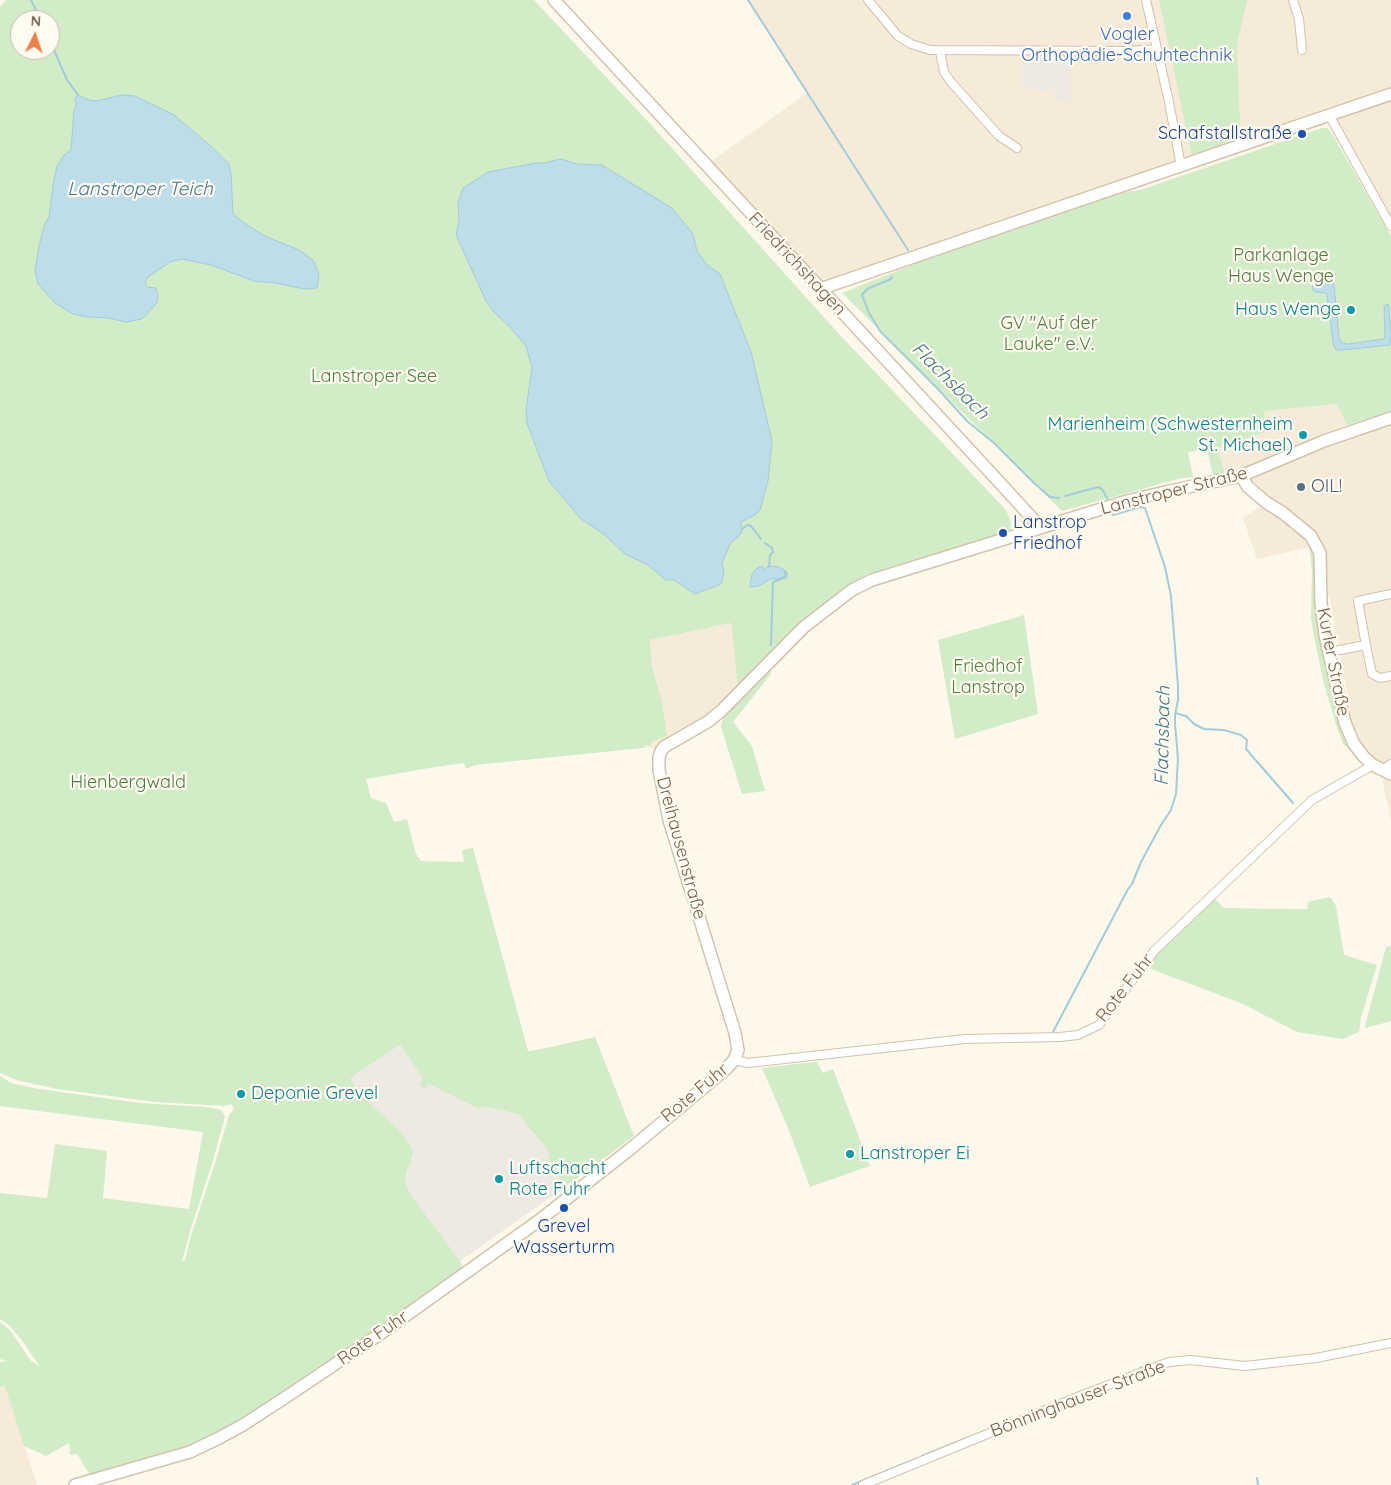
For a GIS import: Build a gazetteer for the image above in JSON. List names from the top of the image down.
{
  "streets": {
    "main road": [
      "Friedrichshagen",
      "Lanstroper Straße",
      "Kurler Straße",
      "Dreihausenstraße",
      "Rote Fuhr"
    ],
    "street": ["Bönninghauser Straße"]
  },
  "crossings": [
    ["Friedrichshagen", "Lanstroper Straße"],
    ["Lanstroper Straße", "Kurler Straße"],
    ["Lanstroper Straße", "Dreihausenstraße"],
    ["Kurler Straße", "Rote Fuhr"],
    ["Dreihausenstraße", "Rote Fuhr"]
  ],
  "water": ["Lanstroper Teich", "Flachsbach"],
  "parks": [
    "Parkanlage Haus Wenge",
    "GV \"Auf der Lauke\" e.V.",
    "Lanstroper See",
    "Friedhof Lanstrop",
    "Hienbergwald"
  ],
  "places": [
    "Vogler Orthopädie-Schuhtechnik",
    "Schafstallstraße",
    "Haus Wenge",
    "Marienheim (Schwesternheim St. Michael)",
    "OIL!",
    "Lanstrop Friedhof",
    "Deponie Grevel",
    "Lanstroper Ei",
    "Luftschacht Rote Fuhr",
    "Grevel Wasserturm"
  ],
  "north": "top"
}
